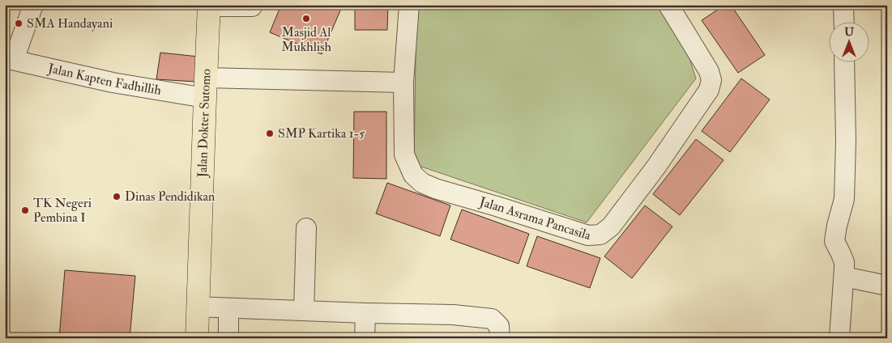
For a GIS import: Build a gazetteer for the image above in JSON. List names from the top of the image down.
{
  "streets": {
    "main road": ["Jalan Dokter Sutomo"],
    "street": ["Jalan Kapten Fadhillih", "Jalan Asrama Pancasila"]
  },
  "crossings": [
    ["Jalan Kapten Fadhillih", "Jalan Dokter Sutomo"]
  ],
  "places": [
    "Masjid Al Mukhlish",
    "SMA Handayani",
    "SMP Kartika 1-5",
    "Dinas Pendidikan",
    "TK Negeri Pembina I"
  ],
  "north": "top"
}
